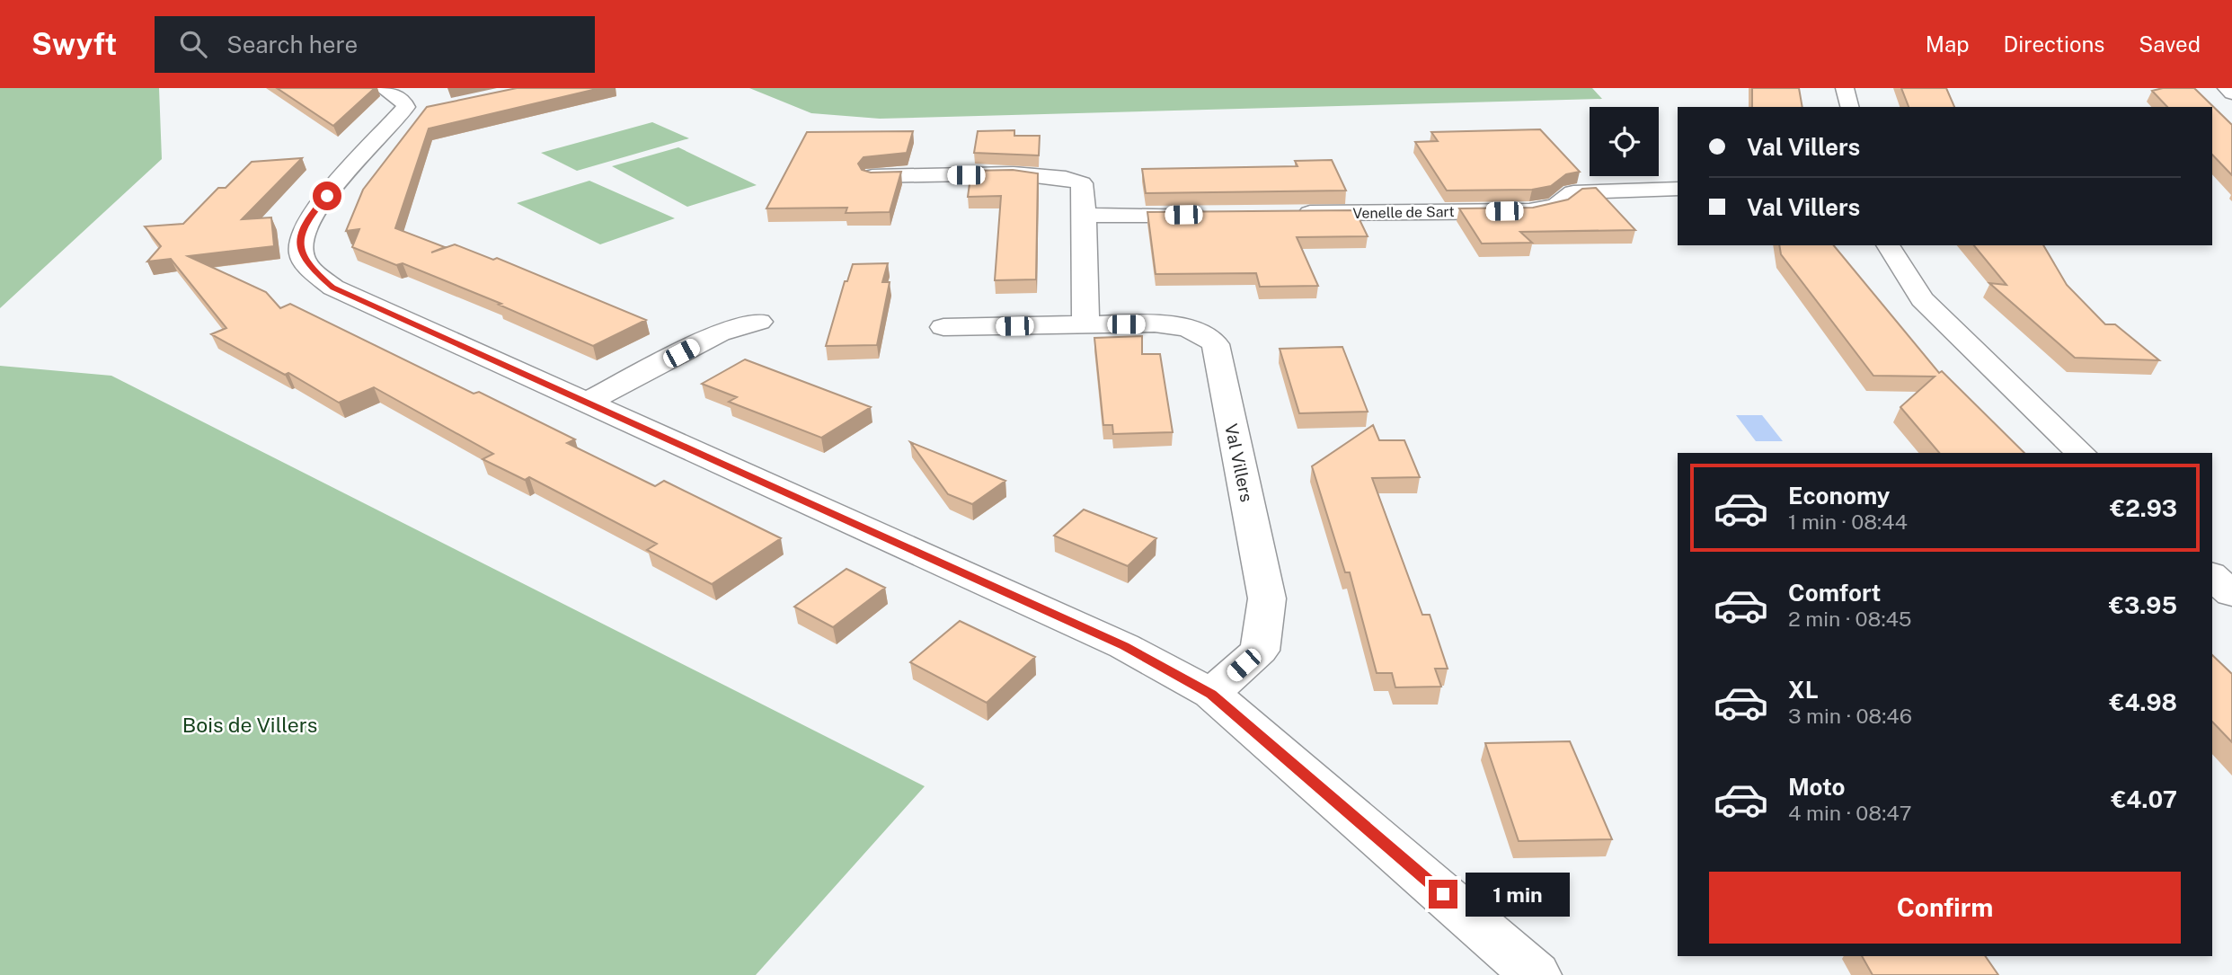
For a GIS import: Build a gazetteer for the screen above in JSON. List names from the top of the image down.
{
  "streets": {
    "street": ["Venelle de Sart", "Val Villers"]
  },
  "parks": ["Bois de Villers"],
  "page": {
    "header": "Swyft",
    "search": "Search here",
    "nav": ["Map", "Directions", "Saved"],
    "banner": ["Val Villers", "Val Villers"],
    "list": [
      {
        "name": "Economy",
        "note": "1 min · 08:44",
        "value": "€2.93"
      },
      {
        "name": "Comfort",
        "note": "2 min · 08:45",
        "value": "€3.95"
      },
      {
        "name": "XL",
        "note": "3 min · 08:46",
        "value": "€4.98"
      },
      {
        "name": "Moto",
        "note": "4 min · 08:47",
        "value": "€4.07"
      }
    ],
    "buttons": "Confirm",
    "bubble": "1 min"
  }
}
